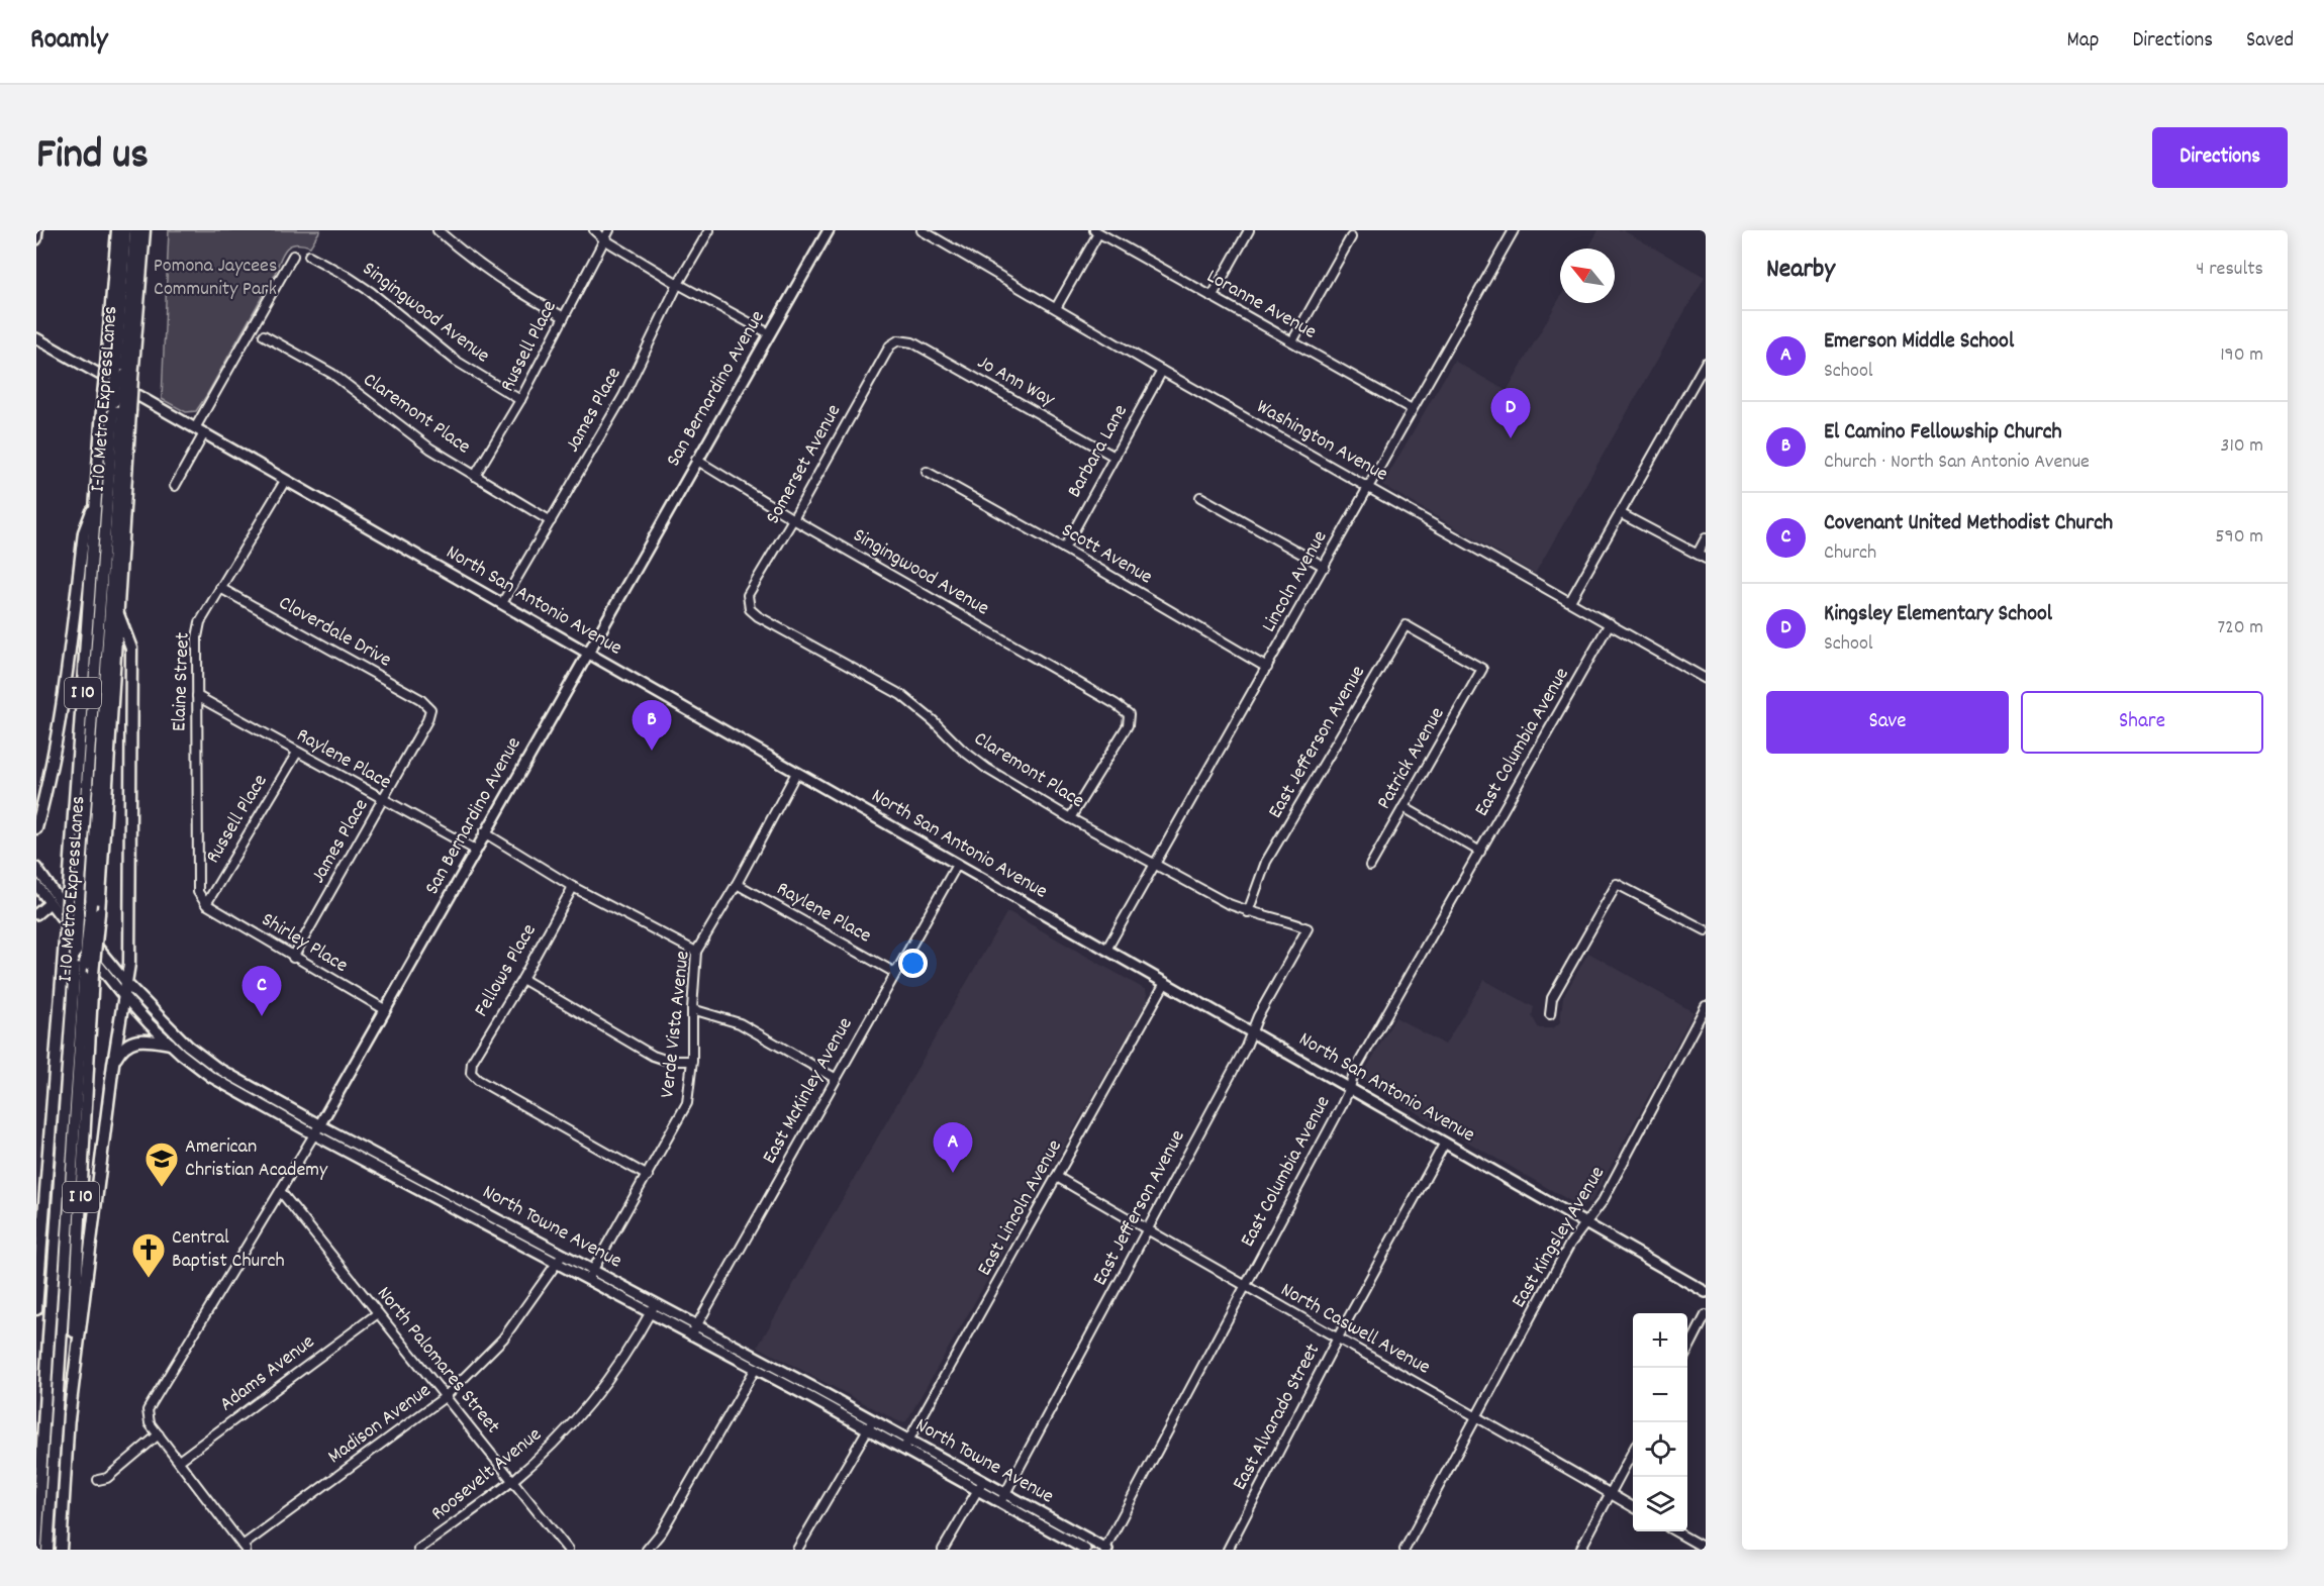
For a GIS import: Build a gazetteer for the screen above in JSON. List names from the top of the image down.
{
  "streets": {
    "highway": ["I-10 Metro ExpressLanes", "I 10"],
    "main road": ["San Bernardino Avenue", "North San Antonio Avenue", "North Towne Avenue"],
    "street": [
      "Loranne Avenue",
      "Singingwood Avenue",
      "Russell Place",
      "Jo Ann Way",
      "James Place",
      "Claremont Place",
      "Washington Avenue",
      "Barbara Lane",
      "Somerset Avenue",
      "Scott Avenue",
      "Lincoln Avenue",
      "Cloverdale Drive",
      "Elaine Street",
      "East Jefferson Avenue",
      "East Columbia Avenue",
      "Patrick Avenue",
      "Raylene Place",
      "Shirley Place",
      "Fellows Place",
      "Verde Vista Avenue",
      "East McKinley Avenue",
      "East Lincoln Avenue",
      "East Kingsley Avenue",
      "North Caswell Avenue",
      "North Palomares Street",
      "Adams Avenue",
      "East Alvarado Street",
      "Madison Avenue",
      "Roosevelt Avenue"
    ]
  },
  "crossings": [
    ["Loranne Avenue", "Lincoln Avenue"],
    ["Singingwood Avenue", "Russell Place"],
    ["Singingwood Avenue", "San Bernardino Avenue"],
    ["Singingwood Avenue", "Claremont Place"],
    ["Singingwood Avenue", "Somerset Avenue"],
    ["Russell Place", "Claremont Place"],
    ["Russell Place", "Elaine Street"],
    ["Russell Place", "Raylene Place"],
    ["Russell Place", "Shirley Place"],
    ["Jo Ann Way", "Barbara Lane"],
    ["Jo Ann Way", "Somerset Avenue"],
    ["San Bernardino Avenue", "North San Antonio Avenue"],
    ["San Bernardino Avenue", "Raylene Place"],
    ["San Bernardino Avenue", "Shirley Place"],
    ["San Bernardino Avenue", "North Towne Avenue"],
    ["San Bernardino Avenue", "North Palomares Street"],
    ["I-10 Metro ExpressLanes", "I 10"],
    ["James Place", "Claremont Place"],
    ["James Place", "North San Antonio Avenue"],
    ["James Place", "Cloverdale Drive"],
    ["James Place", "Raylene Place"],
    ["James Place", "Shirley Place"],
    ["Claremont Place", "Somerset Avenue"],
    ["Claremont Place", "Lincoln Avenue"],
    ["Claremont Place", "East Jefferson Avenue"],
    ["Washington Avenue", "Barbara Lane"],
    ["Washington Avenue", "Lincoln Avenue"],
    ["Washington Avenue", "East Columbia Avenue"],
    ["Barbara Lane", "Scott Avenue"],
    ["Scott Avenue", "Lincoln Avenue"],
    ["Lincoln Avenue", "North San Antonio Avenue"],
    ["North San Antonio Avenue", "Elaine Street"],
    ["North San Antonio Avenue", "East Jefferson Avenue"],
    ["North San Antonio Avenue", "East Columbia Avenue"],
    ["North San Antonio Avenue", "Verde Vista Avenue"],
    ["North San Antonio Avenue", "East McKinley Avenue"],
    ["North San Antonio Avenue", "East Lincoln Avenue"],
    ["North San Antonio Avenue", "East Kingsley Avenue"],
    ["North San Antonio Avenue", "East Alvarado Street"],
    ["Cloverdale Drive", "Elaine Street"],
    ["Elaine Street", "Raylene Place"],
    ["Elaine Street", "Shirley Place"],
    ["East Jefferson Avenue", "Patrick Avenue"],
    ["East Jefferson Avenue", "North Towne Avenue"],
    ["East Jefferson Avenue", "North Caswell Avenue"],
    ["East Columbia Avenue", "North Towne Avenue"],
    ["East Columbia Avenue", "North Caswell Avenue"],
    ["Raylene Place", "Verde Vista Avenue"],
    ["Raylene Place", "East McKinley Avenue"],
    ["Fellows Place", "Verde Vista Avenue"],
    ["Verde Vista Avenue", "North Towne Avenue"],
    ["East McKinley Avenue", "North Towne Avenue"],
    ["East Lincoln Avenue", "North Towne Avenue"],
    ["East Lincoln Avenue", "North Caswell Avenue"],
    ["North Towne Avenue", "Madison Avenue"],
    ["North Towne Avenue", "Roosevelt Avenue"],
    ["East Kingsley Avenue", "North Caswell Avenue"],
    ["North Caswell Avenue", "East Alvarado Street"],
    ["North Palomares Street", "Adams Avenue"],
    ["North Palomares Street", "Madison Avenue"],
    ["North Palomares Street", "Roosevelt Avenue"]
  ],
  "parks": ["Pomona Jaycees Community Park"],
  "places": {
    "school or university": ["American Christian Academy"],
    "church": ["Central Baptist Church"]
  },
  "north": "top left",
  "page": {
    "header": "Roamly",
    "nav": ["Map", "Directions", "Saved"],
    "title": "Find us",
    "buttons": [
      "Directions",
      ["Save", "Share"]
    ],
    "heading": ["Nearby", "4 results"],
    "list": [
      {
        "mark": "A",
        "name": "Emerson Middle School",
        "note": "School",
        "value": "190 m"
      },
      {
        "mark": "B",
        "name": "El Camino Fellowship Church",
        "note": "Church · North San Antonio Avenue",
        "value": "310 m"
      },
      {
        "mark": "C",
        "name": "Covenant United Methodist Church",
        "note": "Church",
        "value": "590 m"
      },
      {
        "mark": "D",
        "name": "Kingsley Elementary School",
        "note": "School",
        "value": "720 m"
      }
    ],
    "pins": [
      "D",
      "B",
      "C",
      "A"
    ],
    "map_buttons": ["+", "−"]
  }
}
